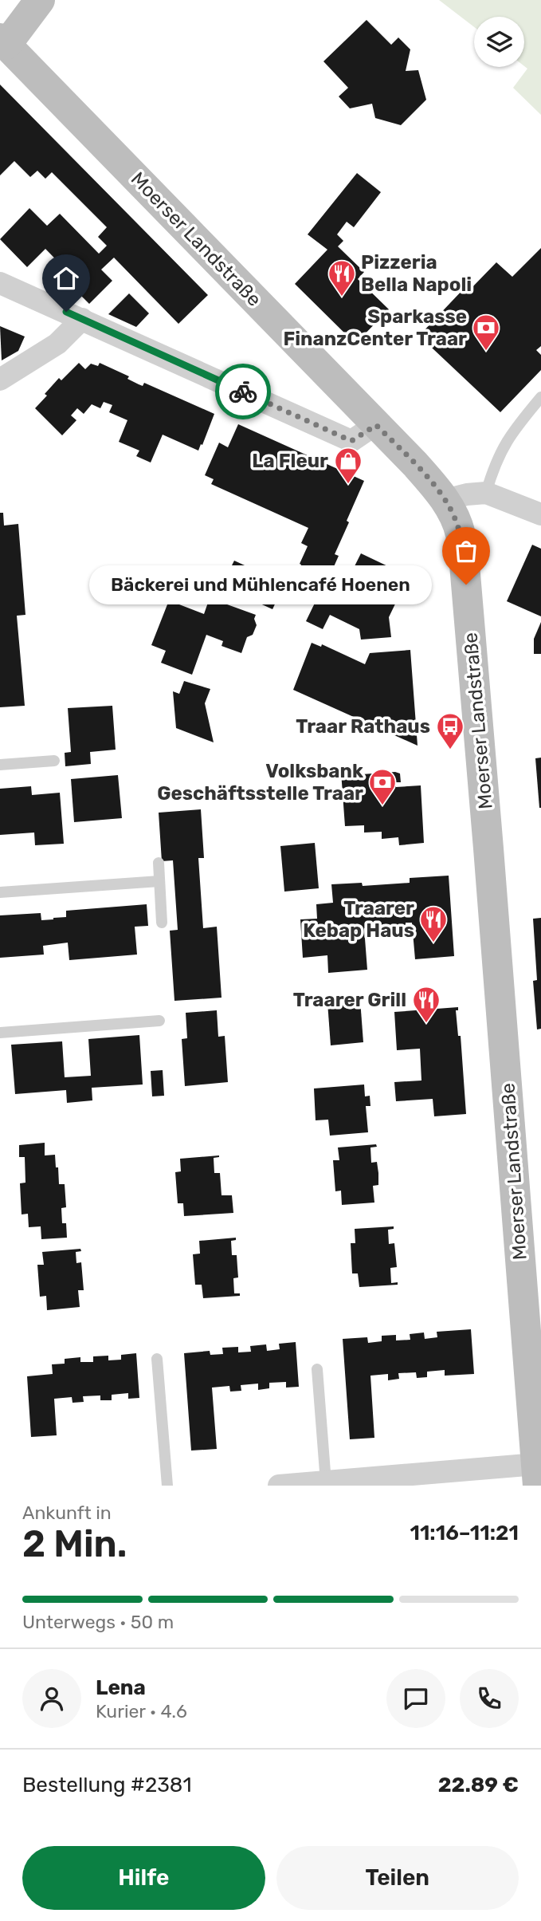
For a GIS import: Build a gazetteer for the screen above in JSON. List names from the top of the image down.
{
  "streets": {
    "main road": ["Moerser Landstraße"]
  },
  "places": {
    "restaurant": ["Pizzeria Bella Napoli", "Traarer Kebap Haus", "Traarer Grill"],
    "bank": ["Sparkasse FinanzCenter Traar", "Volksbank Geschäftsstelle Traar"],
    "shop": ["La Fleur"],
    "other": ["Bäckerei und Mühlencafé Hoenen"],
    "bus stop": ["Traar Rathaus"]
  },
  "page": {
    "bubble": "Bäckerei und Mühlencafé Hoenen",
    "heading": ["2 Min.", "Ankunft in", "11:16–11:21"],
    "panel": [
      "Lena",
      "Kurier · 4.6",
      "Bestellung #2381",
      "22.89 €"
    ],
    "bar": "Unterwegs · 50 m",
    "buttons": ["Hilfe", "Teilen"]
  }
}
